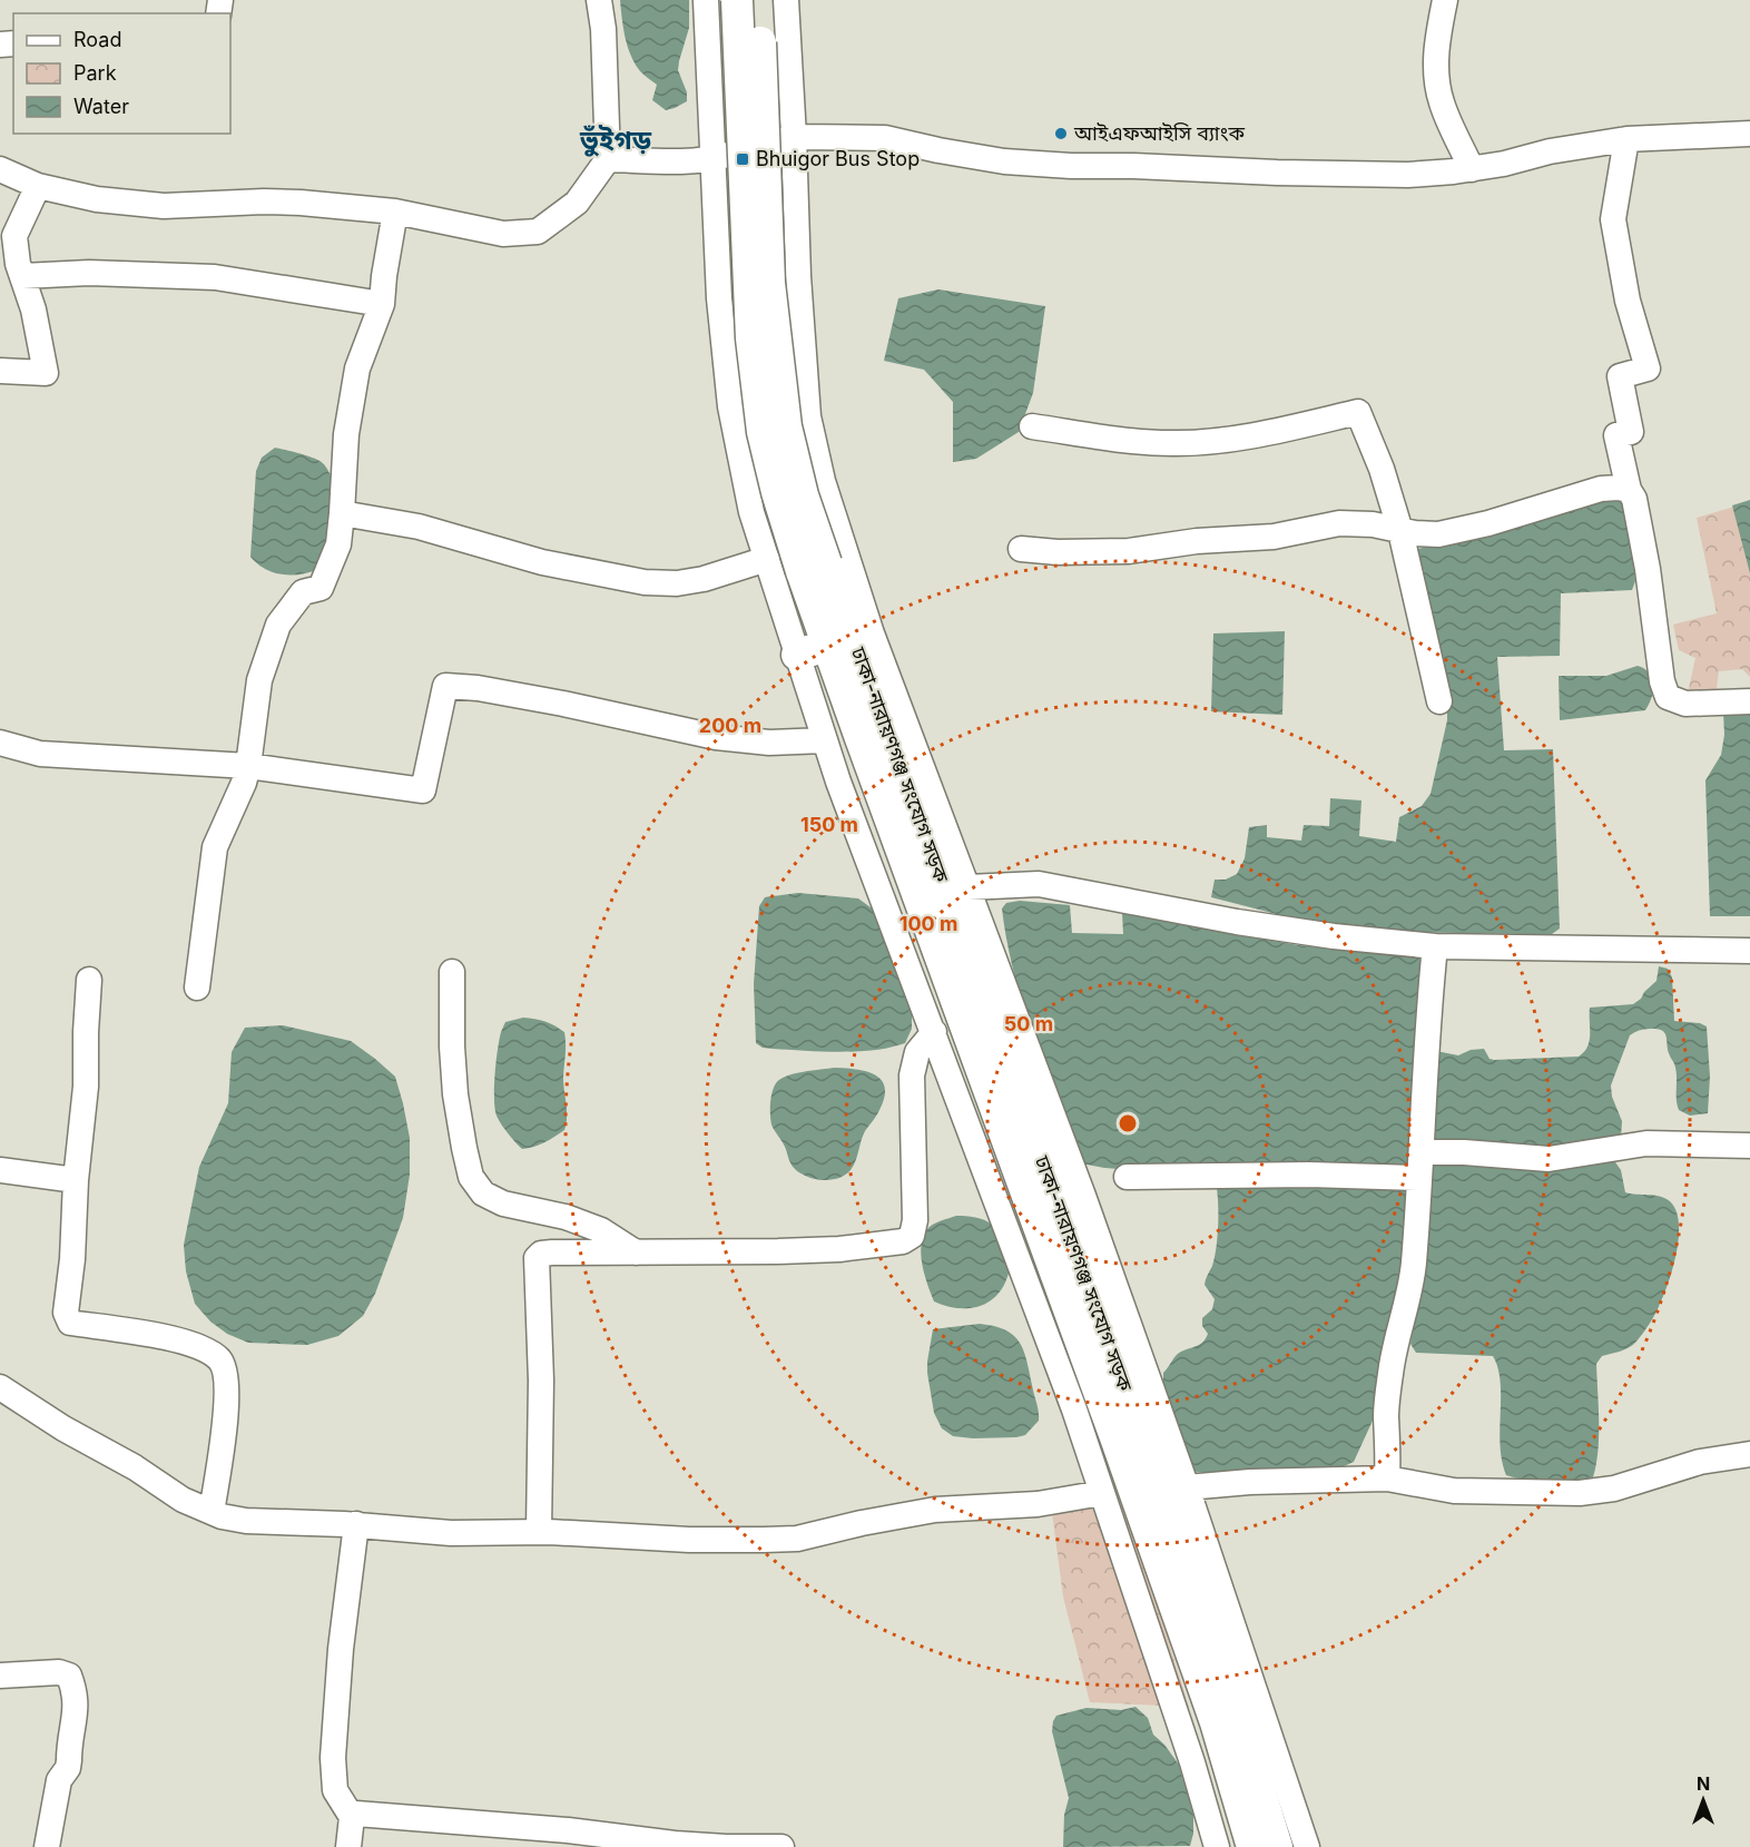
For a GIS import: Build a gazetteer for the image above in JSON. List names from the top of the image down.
{
  "streets": {
    "main road": ["ঢাকা-নারায়ণগঞ্জ সংযোগ সড়ক"]
  },
  "districts": ["ভুঁইগড়"],
  "places": {
    "other": ["আইএফআইসি ব্যাংক"],
    "transit": ["Bhuigor Bus Stop"]
  },
  "legend": ["Road", "Park", "Water"],
  "north": "top",
  "rings": [
    "200 m",
    "150 m",
    "100 m",
    "50 m"
  ]
}
